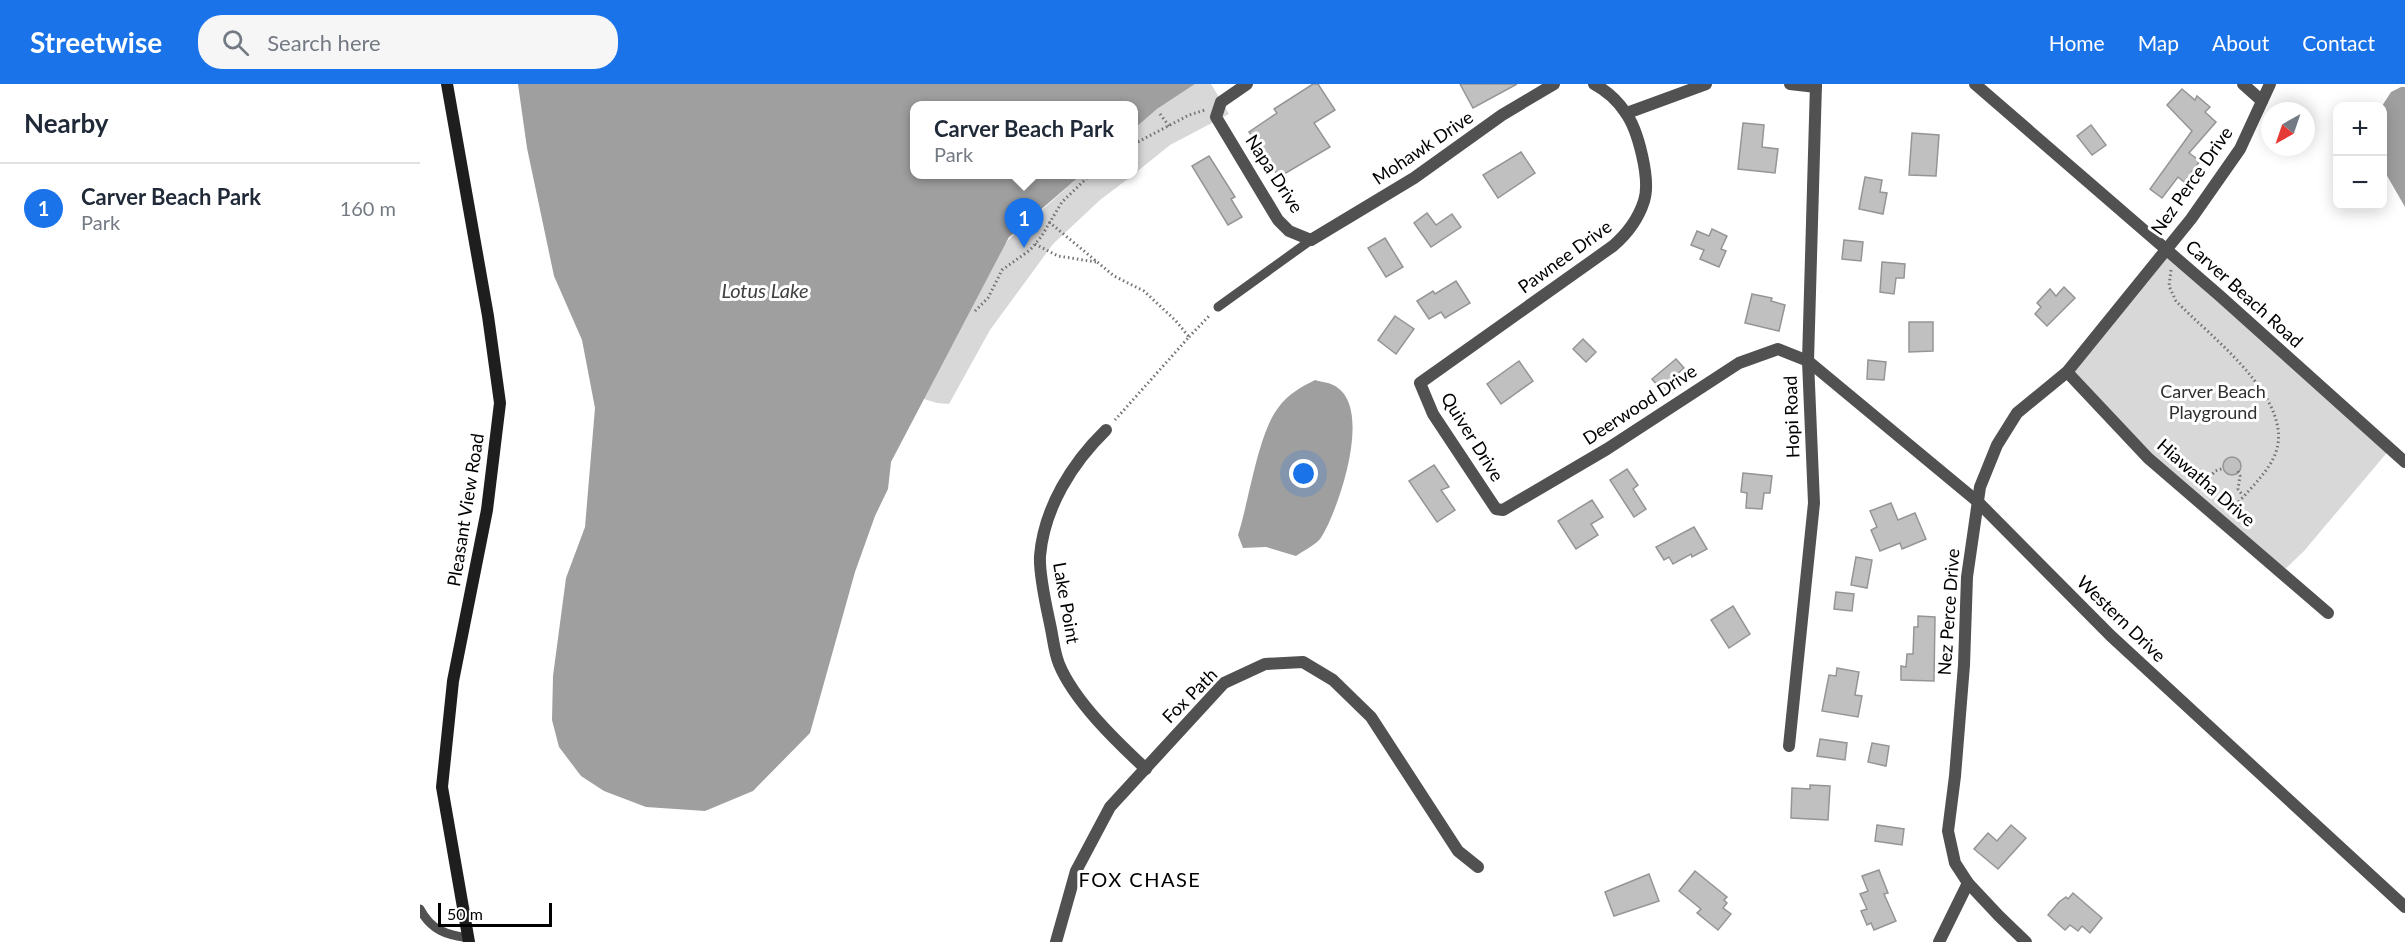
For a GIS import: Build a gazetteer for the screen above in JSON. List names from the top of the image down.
{
  "streets": {
    "street": [
      "Mohawk Drive",
      "Napa Drive",
      "Nez Perce Drive",
      "Pawnee Drive",
      "Carver Beach Road",
      "Deerwood Drive",
      "Hopi Road",
      "Quiver Drive",
      "Hiawatha Drive",
      "Pleasant View Road",
      "Lake Point",
      "Western Drive",
      "Fox Path"
    ]
  },
  "crossings": [
    ["Mohawk Drive", "Napa Drive"],
    ["Nez Perce Drive", "Carver Beach Road"],
    ["Nez Perce Drive", "Hiawatha Drive"],
    ["Nez Perce Drive", "Western Drive"],
    ["Pawnee Drive", "Quiver Drive"],
    ["Deerwood Drive", "Hopi Road"],
    ["Deerwood Drive", "Quiver Drive"],
    ["Deerwood Drive", "Western Drive"],
    ["Hopi Road", "Western Drive"],
    ["Lake Point", "Fox Path"]
  ],
  "districts": ["FOX CHASE"],
  "water": ["Lotus Lake"],
  "parks": ["Carver Beach Playground"],
  "scale_bar": "50 m",
  "north": "bottom left",
  "page": {
    "header": "Streetwise",
    "search": "Search here",
    "nav": [
      "Home",
      "Map",
      "About",
      "Contact"
    ],
    "heading": "Nearby",
    "popup": ["Carver Beach Park", "Park"],
    "map_buttons": ["+", "−"],
    "list": [
      {
        "mark": "1",
        "name": "Carver Beach Park",
        "note": "Park",
        "value": "160 m"
      }
    ],
    "pins": "1",
    "scale": "50 m"
  }
}
